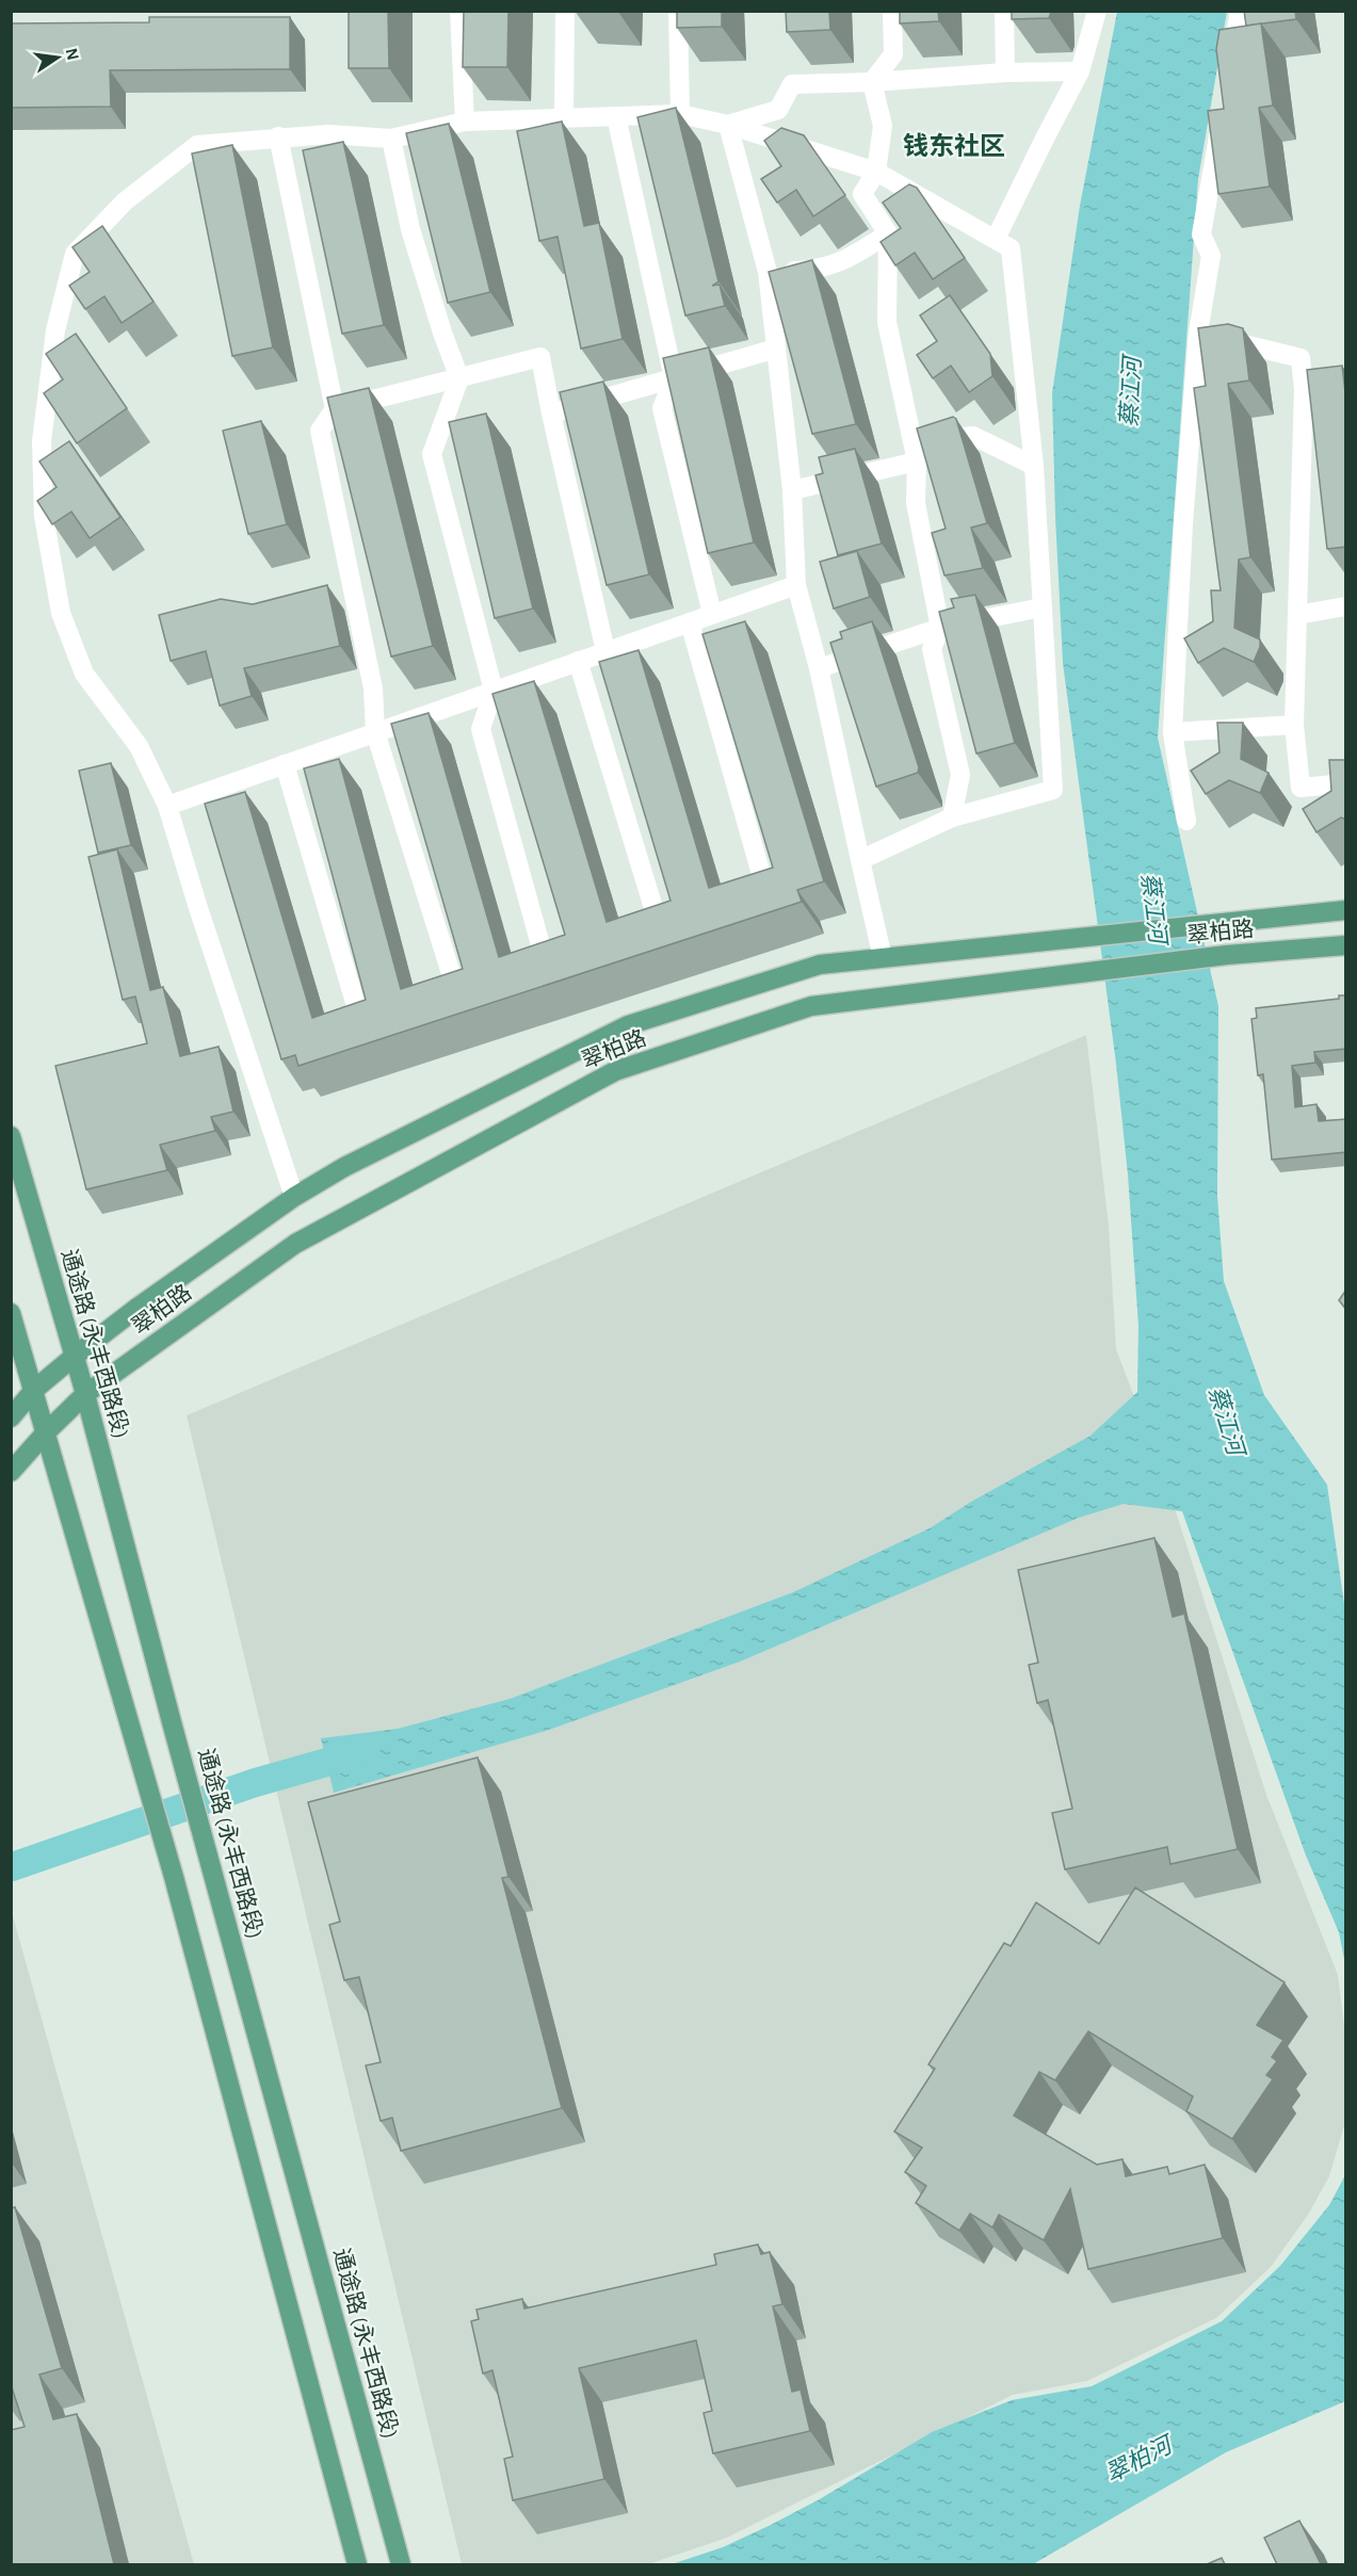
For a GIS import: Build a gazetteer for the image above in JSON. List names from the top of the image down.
{
  "streets": {
    "main road": ["翠柏路", "通途路 (永丰西路段)"]
  },
  "crossings": [
    ["翠柏路", "通途路 (永丰西路段)"]
  ],
  "districts": ["钱东社区"],
  "water": ["蔡江河", "翠柏河"],
  "north": "right"
}
